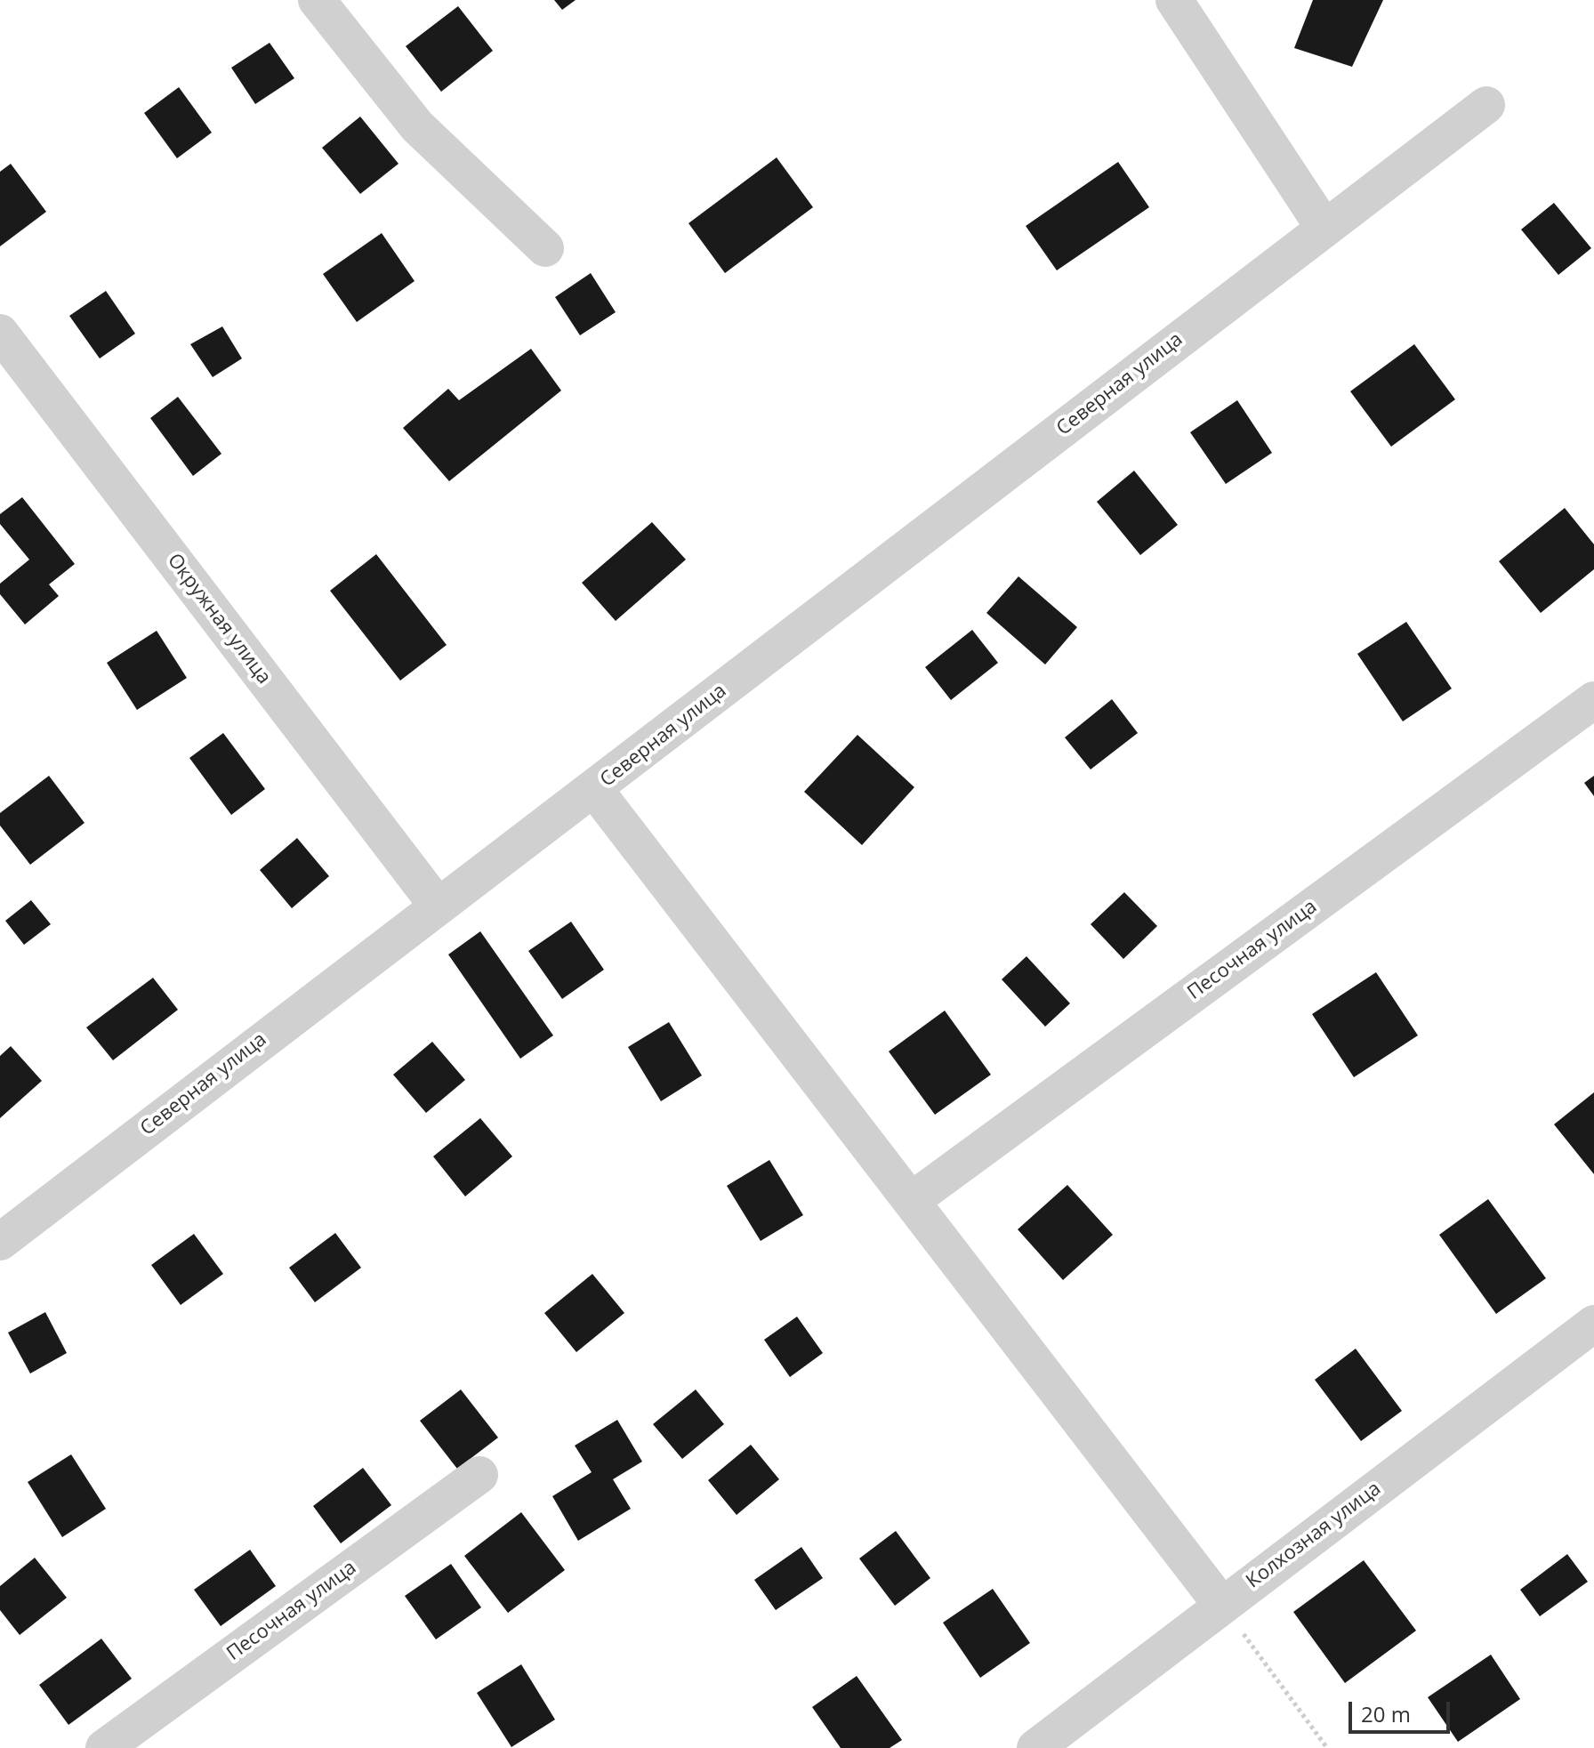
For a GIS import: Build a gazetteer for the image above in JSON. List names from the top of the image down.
{
  "streets": {
    "street": [
      "Северная улица",
      "Окружная улица",
      "Песочная улица",
      "Колхозная улица"
    ]
  },
  "crossings": [
    ["Северная улица", "Окружная улица"]
  ],
  "scale_bar": "20 m"
}
